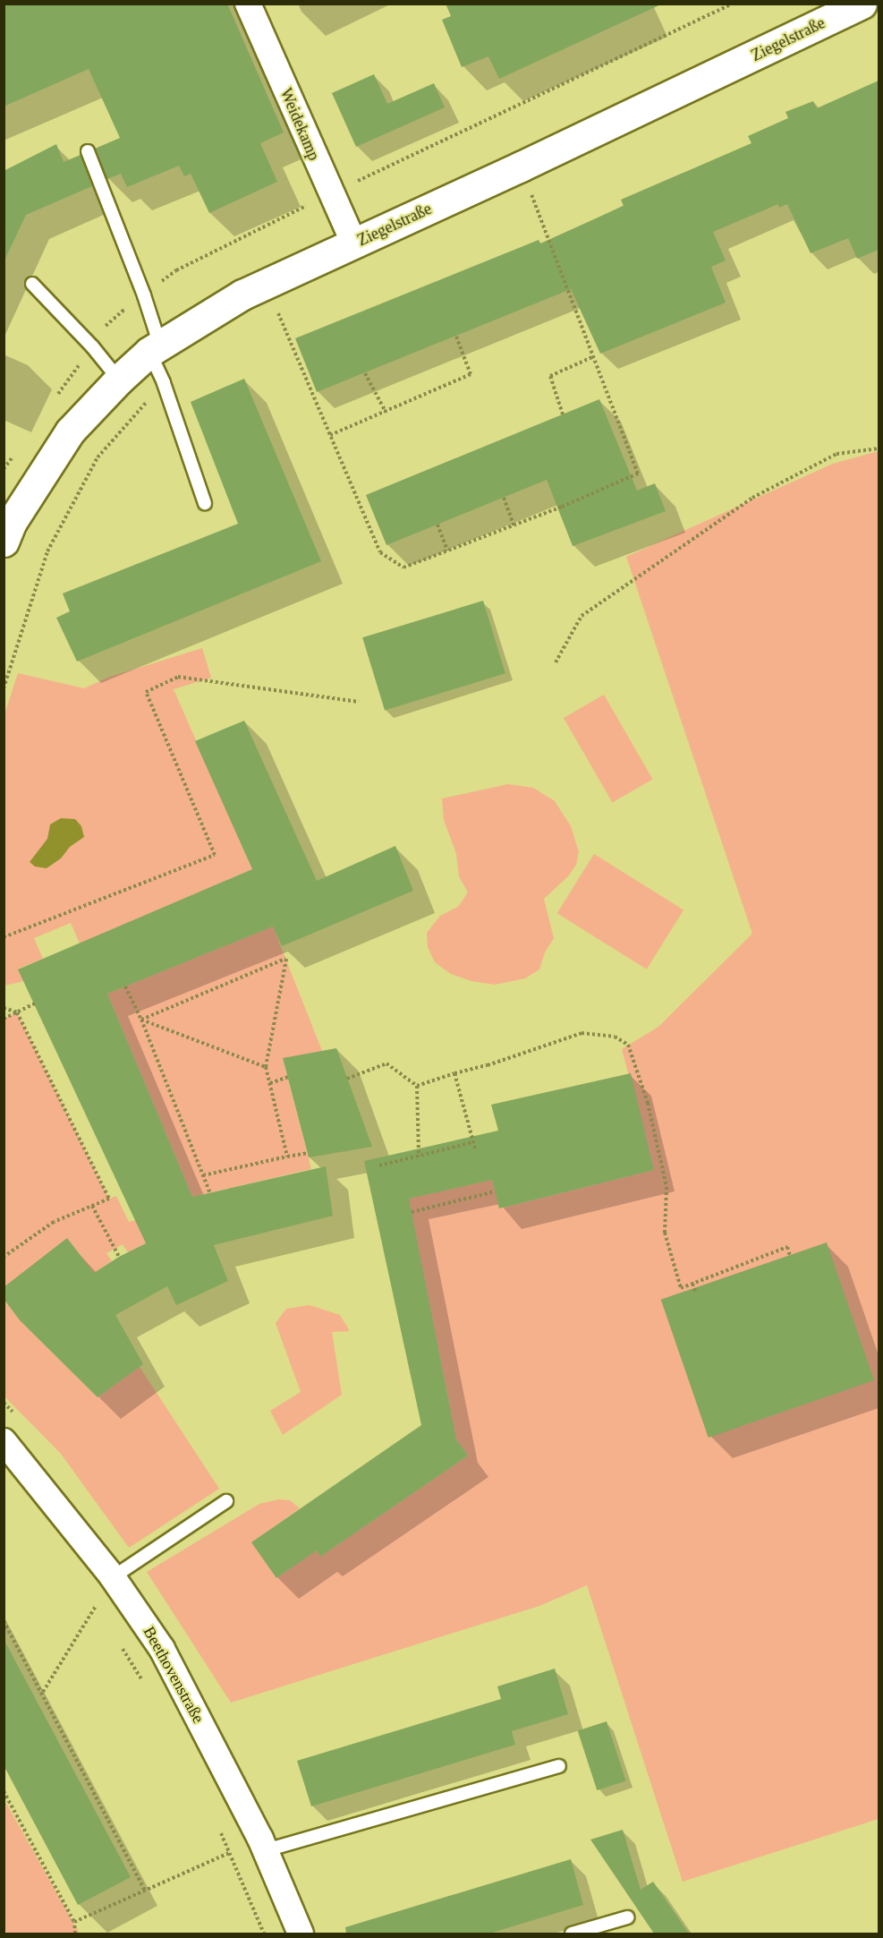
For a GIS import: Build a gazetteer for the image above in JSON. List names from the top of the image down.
{
  "streets": {
    "main road": ["Ziegelstraße"],
    "street": ["Weidekamp", "Beethovenstraße"]
  },
  "crossings": [
    ["Ziegelstraße", "Weidekamp"]
  ]
}
